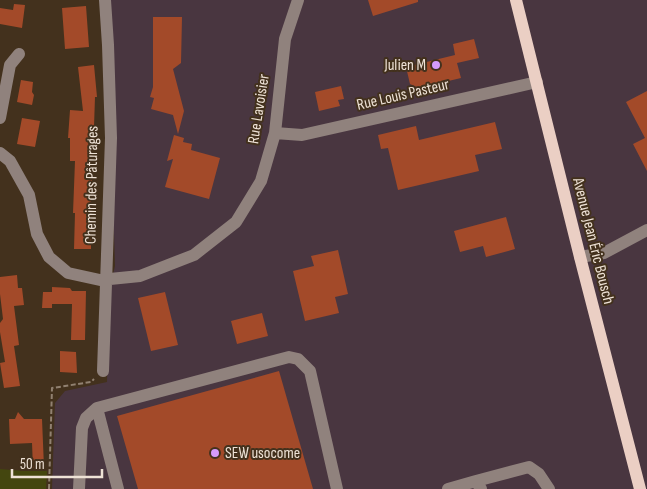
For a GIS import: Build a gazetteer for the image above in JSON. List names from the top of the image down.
{
  "streets": {
    "main road": ["Avenue Jean Éric Bousch"],
    "street": ["Rue Louis Pasteur", "Rue Lavoisier", "Chemin des Pâturages"]
  },
  "crossings": [
    ["Rue Louis Pasteur", "Rue Lavoisier"],
    ["Rue Louis Pasteur", "Avenue Jean Éric Bousch"],
    ["Rue Lavoisier", "Chemin des Pâturages"]
  ],
  "places": ["Julien M", "SEW usocome"],
  "scale_bar": "50 m"
}
